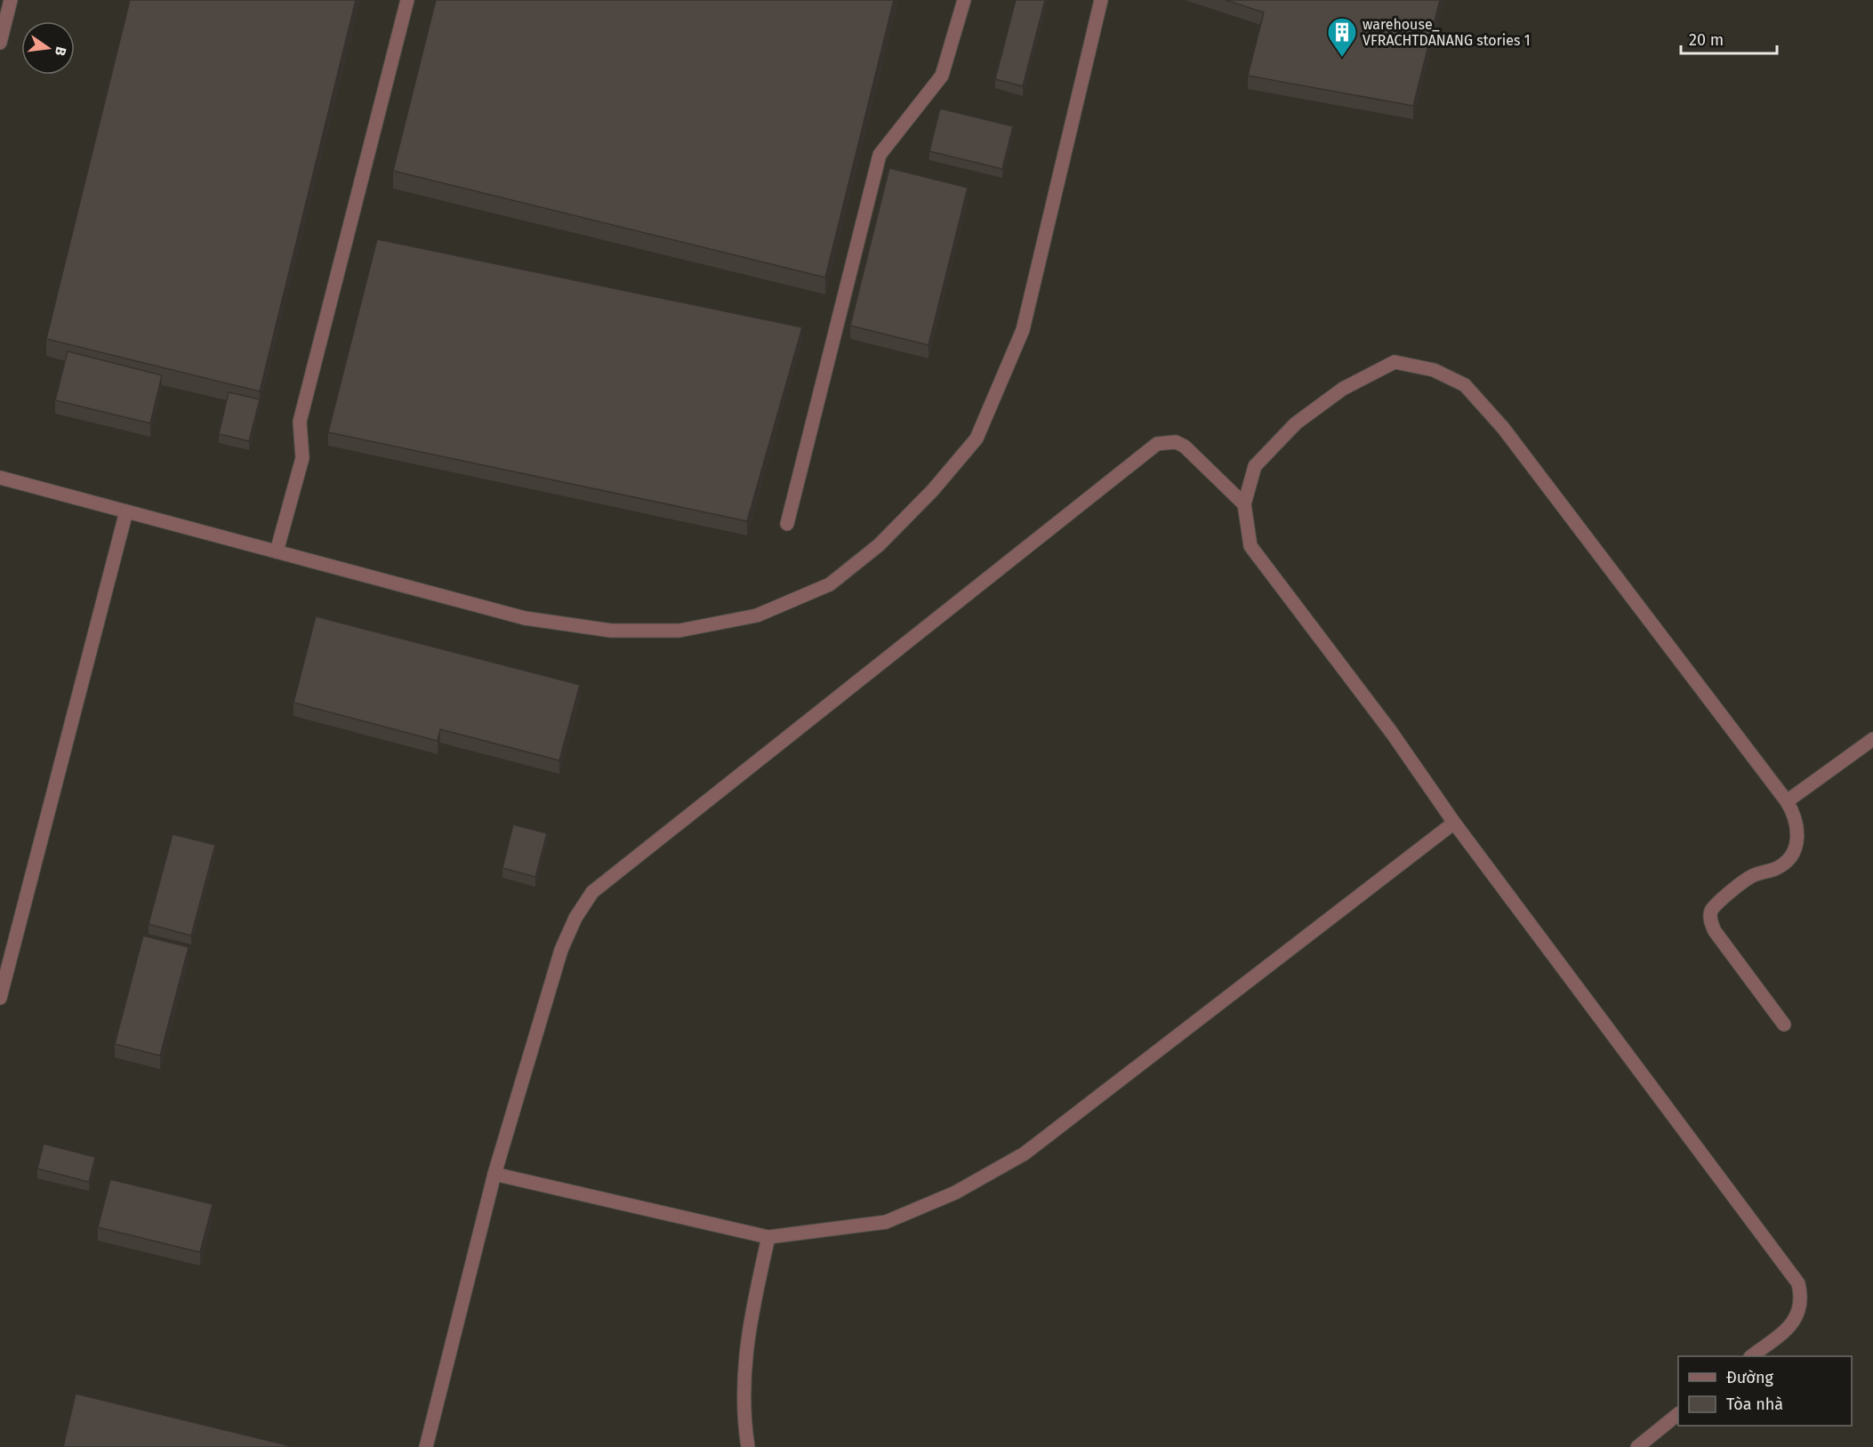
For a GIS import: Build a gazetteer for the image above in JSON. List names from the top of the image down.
{
  "places": {
    "building": ["warehouse_ VFRACHTDANANG stories 1"]
  },
  "legend": ["Đường", "Tòa nhà"],
  "scale_bar": "20 m",
  "north": "right"
}
